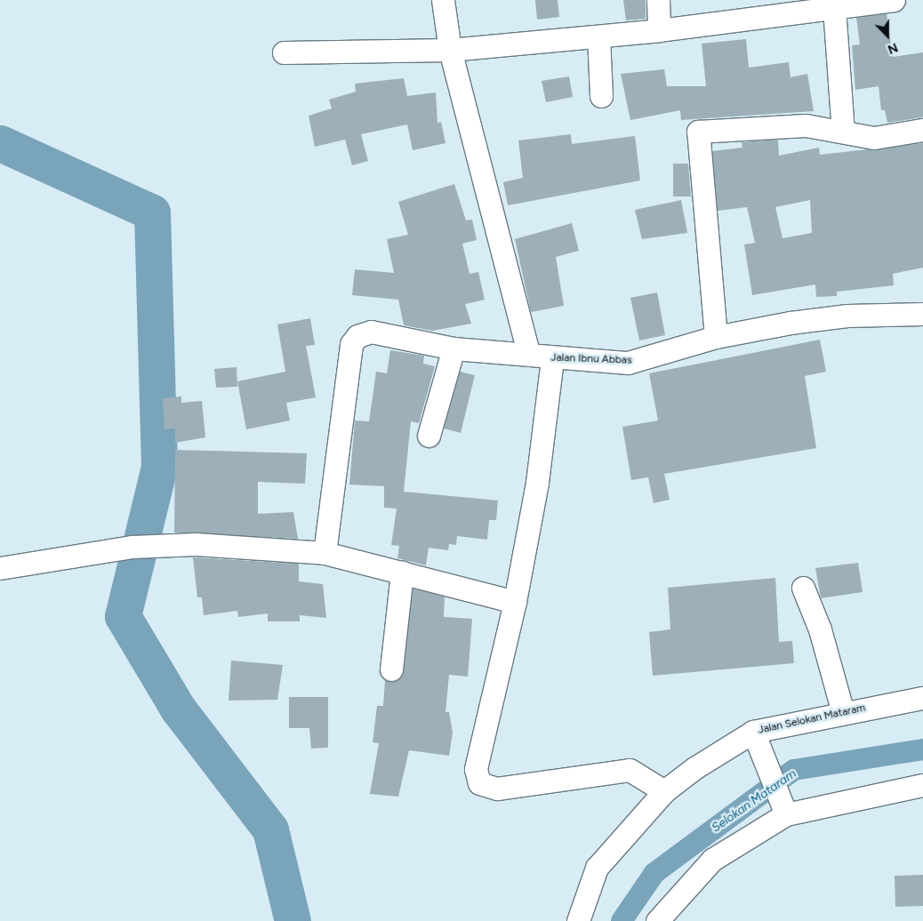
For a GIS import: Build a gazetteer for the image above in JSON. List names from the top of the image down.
{
  "streets": {
    "street": ["Jalan Ibnu Abbas", "Jalan Selokan Mataram"]
  },
  "water": ["Selokan Mataram"],
  "north": "bottom"
}
